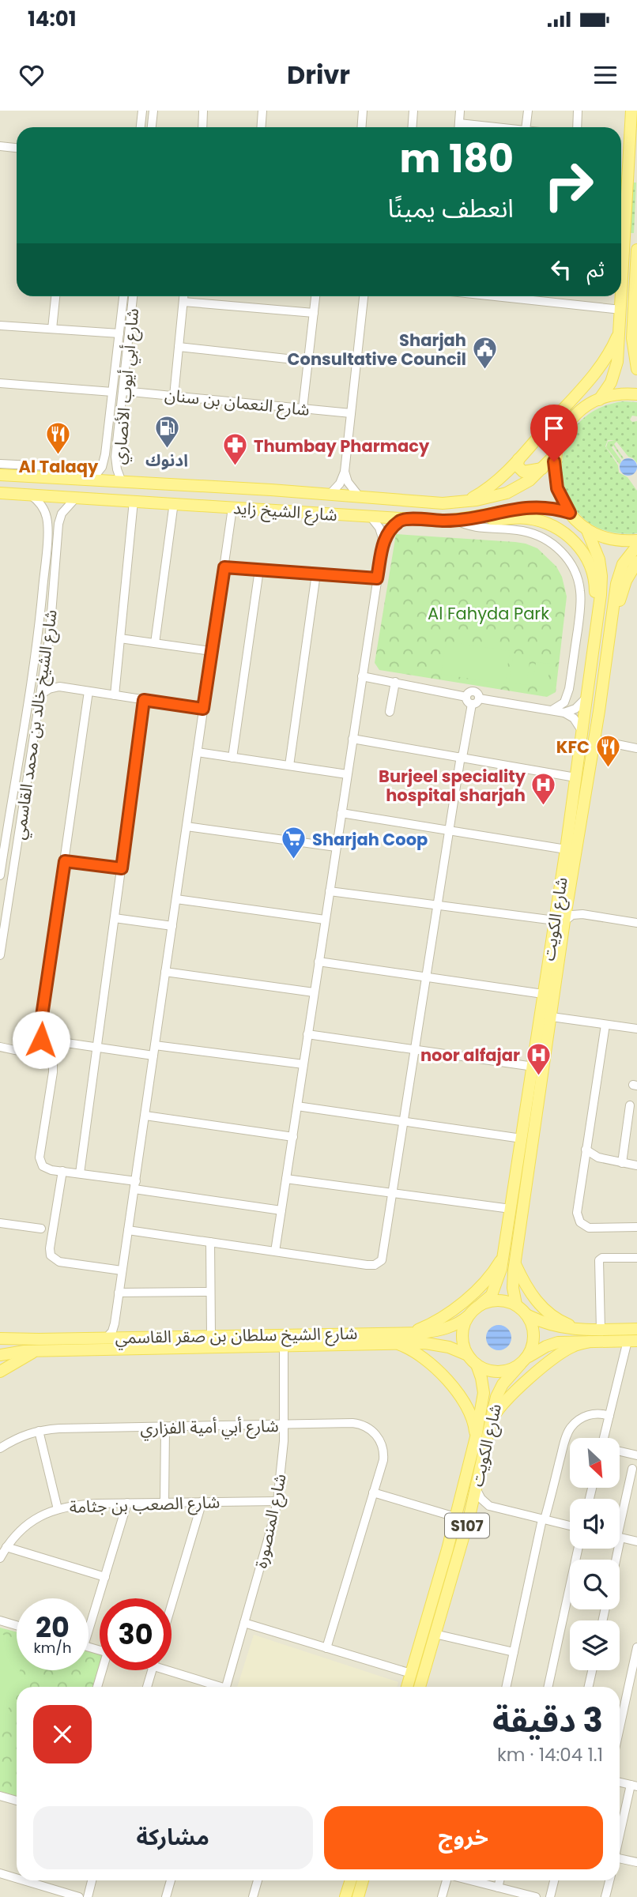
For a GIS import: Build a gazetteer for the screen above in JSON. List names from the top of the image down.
{
  "streets": {
    "main road": [
      "شارع الشيخ زايد",
      "شارع الكويت",
      "شارع الشيخ سلطان بن صقر القاسمي",
      "S107"
    ],
    "street": [
      "شارع أبي أيوب الأنصاري",
      "شارع النعمان بن سنان",
      "شارع الشيخ خالد بن محمد القاسمي",
      "شارع أبي أمية الفزاري",
      "شارع الصعب بن جثامة",
      "شارع المنصورة"
    ]
  },
  "crossings": [
    ["شارع أبي أيوب الأنصاري", "شارع النعمان بن سنان"],
    ["شارع أبي أيوب الأنصاري", "شارع الشيخ زايد"],
    ["شارع الشيخ زايد", "شارع الشيخ خالد بن محمد القاسمي"],
    ["شارع الكويت", "شارع الشيخ سلطان بن صقر القاسمي"],
    ["شارع الشيخ سلطان بن صقر القاسمي", "شارع المنصورة"],
    ["شارع أبي أمية الفزاري", "شارع المنصورة"],
    ["شارع الصعب بن جثامة", "شارع المنصورة"]
  ],
  "parks": ["Al Fahyda Park"],
  "places": {
    "public building": ["Sharjah Consultative Council"],
    "fuel station": ["ادنوك"],
    "restaurant": ["Al Talaqy", "KFC"],
    "pharmacy": ["Thumbay Pharmacy"],
    "hospital": ["Burjeel speciality hospital sharjah", "noor alfajar"],
    "supermarket": ["Sharjah Coop"]
  },
  "north": "bottom right",
  "page": {
    "status": "14:01",
    "header": "Drivr",
    "turn": ["180 m", "انعطف يمينًا"],
    "then": "ثم",
    "speed": "20 km/h",
    "limit": "30",
    "heading": ["3 دقيقة", "1.1 km · 14:04"],
    "buttons": ["خروج", "مشاركة"]
  }
}
